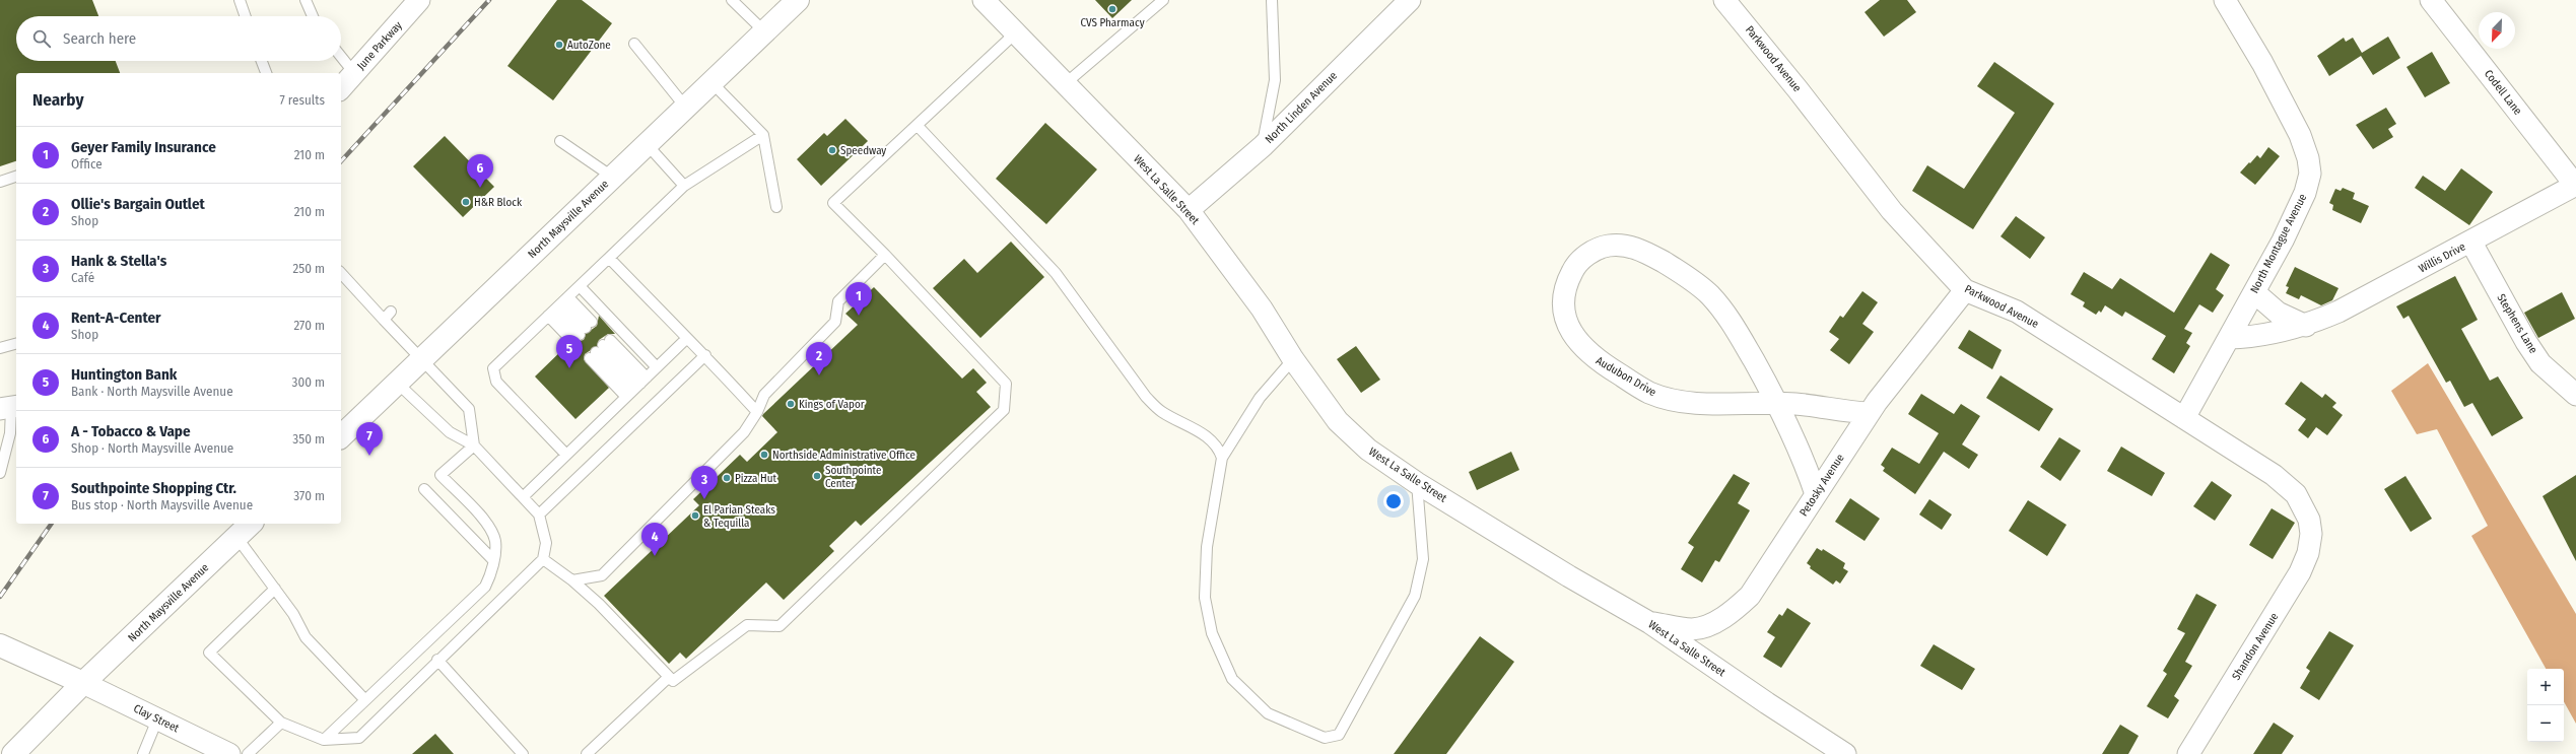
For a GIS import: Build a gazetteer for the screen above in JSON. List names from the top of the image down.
{
  "streets": {
    "main road": ["North Maysville Avenue"],
    "street": [
      "June Parkway",
      "Parkwood Avenue",
      "Codell Lane",
      "North Linden Avenue",
      "West La Salle Street",
      "North Montague Avenue",
      "Willis Drive",
      "Stephens Lane",
      "Audubon Drive",
      "Petosky Avenue",
      "Shandon Avenue",
      "Clay Street"
    ]
  },
  "crossings": [
    ["Parkwood Avenue", "North Montague Avenue"],
    ["Parkwood Avenue", "Petosky Avenue"],
    ["Parkwood Avenue", "Shandon Avenue"],
    ["Codell Lane", "Willis Drive"],
    ["North Linden Avenue", "West La Salle Street"],
    ["West La Salle Street", "Petosky Avenue"],
    ["North Maysville Avenue", "Clay Street"],
    ["North Montague Avenue", "Willis Drive"],
    ["Willis Drive", "Stephens Lane"],
    ["Audubon Drive", "Petosky Avenue"]
  ],
  "places": [
    "CVS Pharmacy",
    "AutoZone",
    "Speedway",
    "H&R Block",
    "Kings of Vapor",
    "Northside Administrative Office",
    "Southpointe Center",
    "Pizza Hut",
    "El Parian Steaks & Tequilla"
  ],
  "north": "bottom left",
  "page": {
    "search": "Search here",
    "heading": ["Nearby", "7 results"],
    "list": [
      {
        "mark": "1",
        "name": "Geyer Family Insurance",
        "note": "Office",
        "value": "210 m"
      },
      {
        "mark": "2",
        "name": "Ollie's Bargain Outlet",
        "note": "Shop",
        "value": "210 m"
      },
      {
        "mark": "3",
        "name": "Hank & Stella's",
        "note": "Café",
        "value": "250 m"
      },
      {
        "mark": "4",
        "name": "Rent-A-Center",
        "note": "Shop",
        "value": "270 m"
      },
      {
        "mark": "5",
        "name": "Huntington Bank",
        "note": "Bank · North Maysville Avenue",
        "value": "300 m"
      },
      {
        "mark": "6",
        "name": "A - Tobacco & Vape",
        "note": "Shop · North Maysville Avenue",
        "value": "350 m"
      },
      {
        "mark": "7",
        "name": "Southpointe Shopping Ctr.",
        "note": "Bus stop · North Maysville Avenue",
        "value": "370 m"
      }
    ],
    "pins": [
      "6",
      "1",
      "5",
      "2",
      "7",
      "3",
      "4"
    ],
    "map_buttons": ["+", "−"]
  }
}
